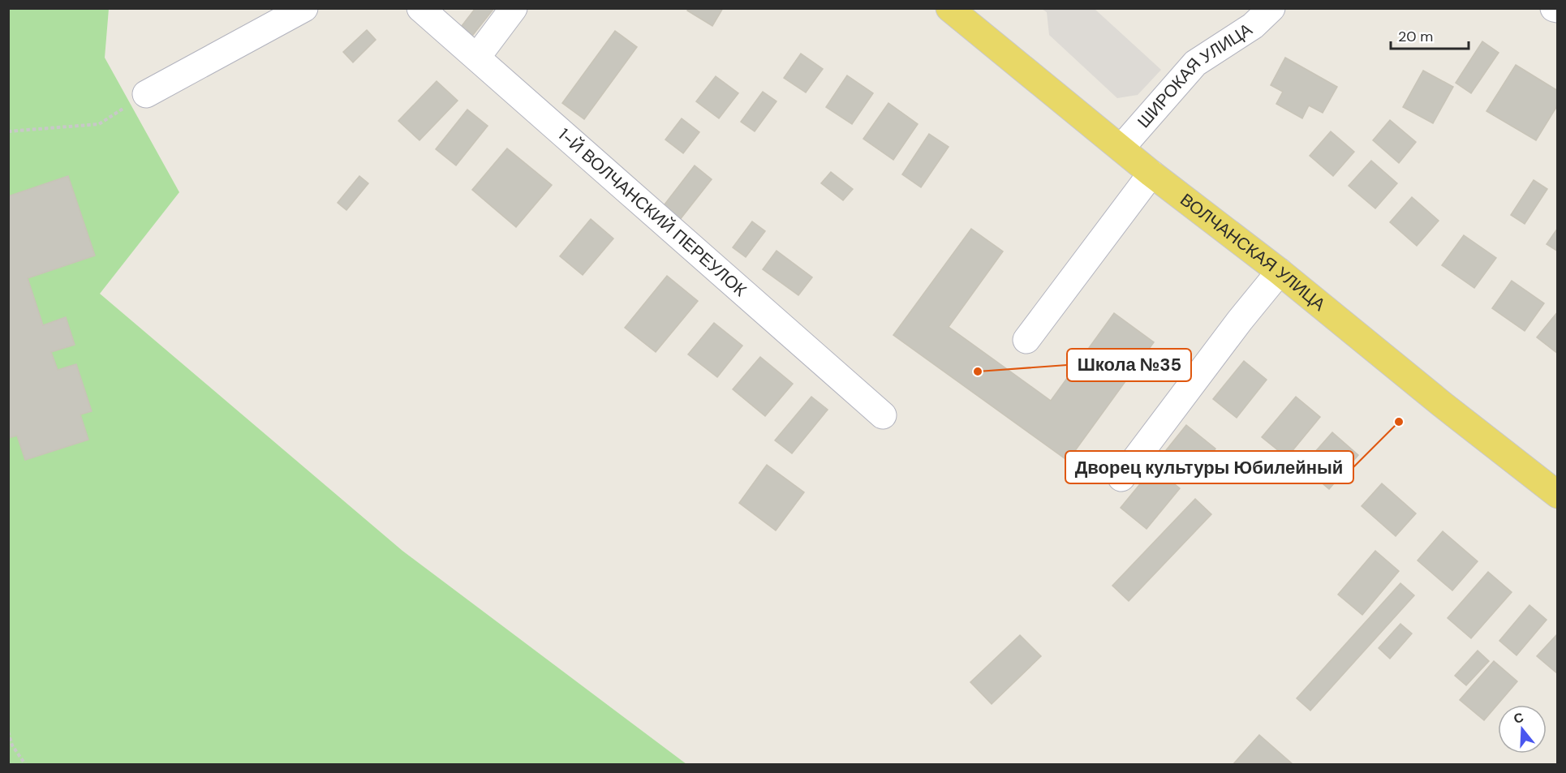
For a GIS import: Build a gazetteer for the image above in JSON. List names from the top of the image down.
{
  "streets": {
    "main road": ["ВОЛЧАНСКАЯ УЛИЦА"],
    "street": ["ШИРОКАЯ УЛИЦА", "1-Й ВОЛЧАНСКИЙ ПЕРЕУЛОК"]
  },
  "crossings": [
    ["ШИРОКАЯ УЛИЦА", "ВОЛЧАНСКАЯ УЛИЦА"]
  ],
  "places": ["Школа №35", "Дворец культуры Юбилейный"],
  "scale_bar": "20 m",
  "north": "top"
}
